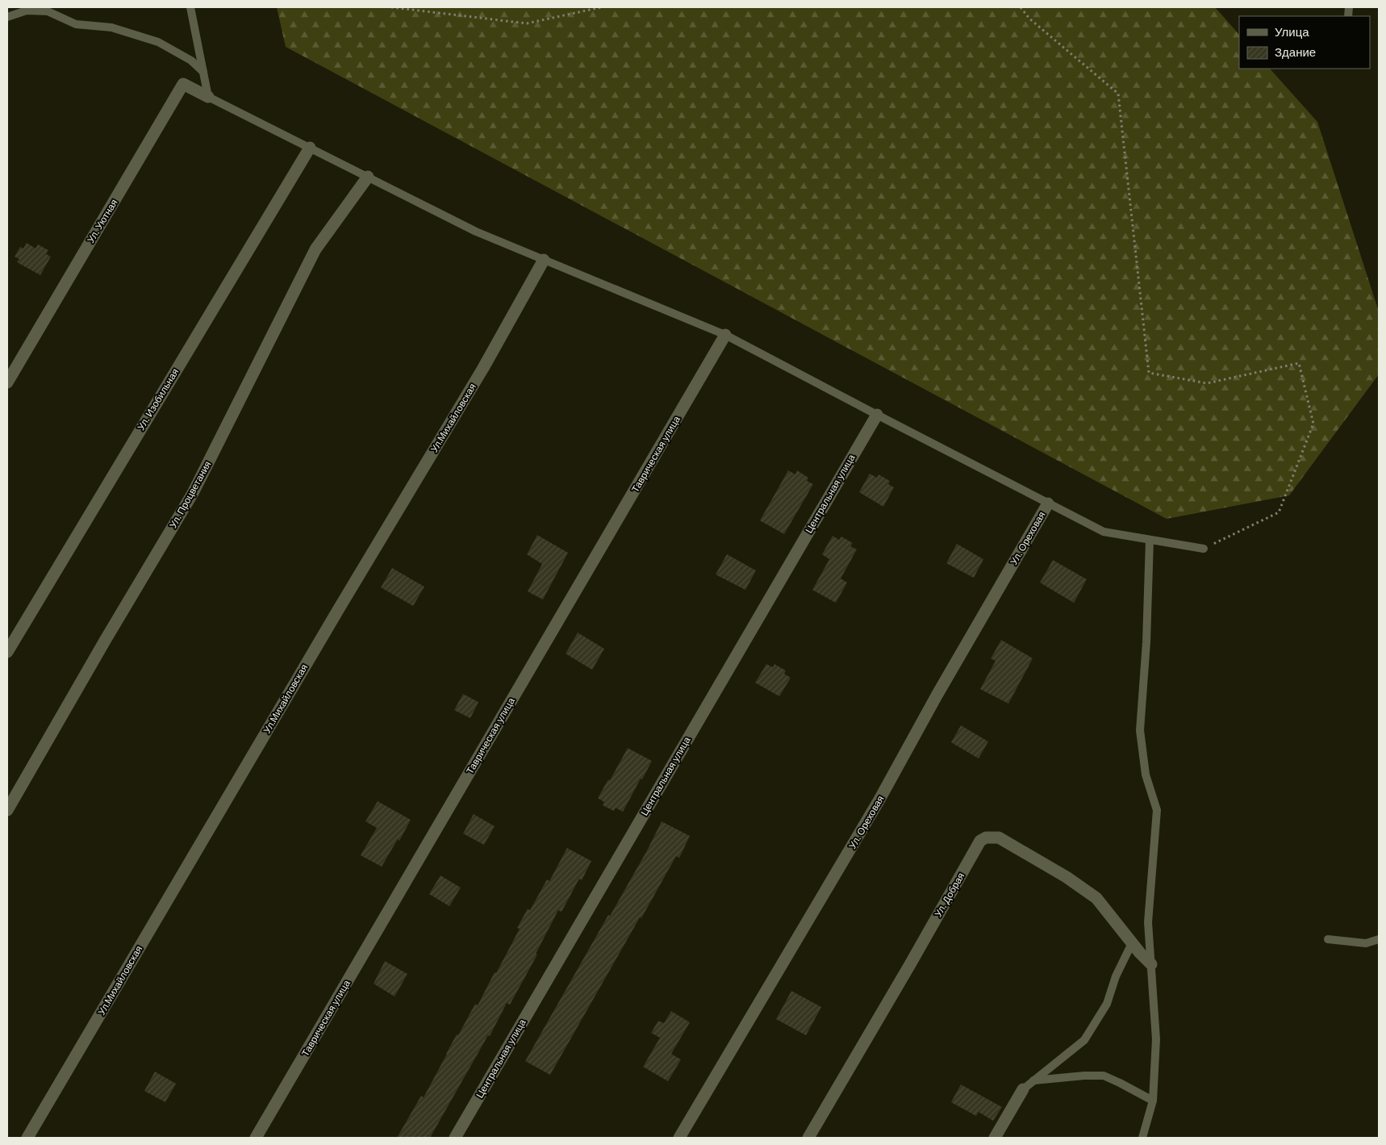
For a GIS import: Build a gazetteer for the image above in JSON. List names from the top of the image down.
{
  "streets": {
    "street": [
      "Ул. Уютная",
      "Ул. Изобильная",
      "Ул.Михайловская",
      "Таврическая улица",
      "Центральная улица",
      "Ул. Процветания",
      "Ул. Ореховая",
      "Ул. Добрая"
    ]
  },
  "legend": ["Улица", "Здание"]
}
